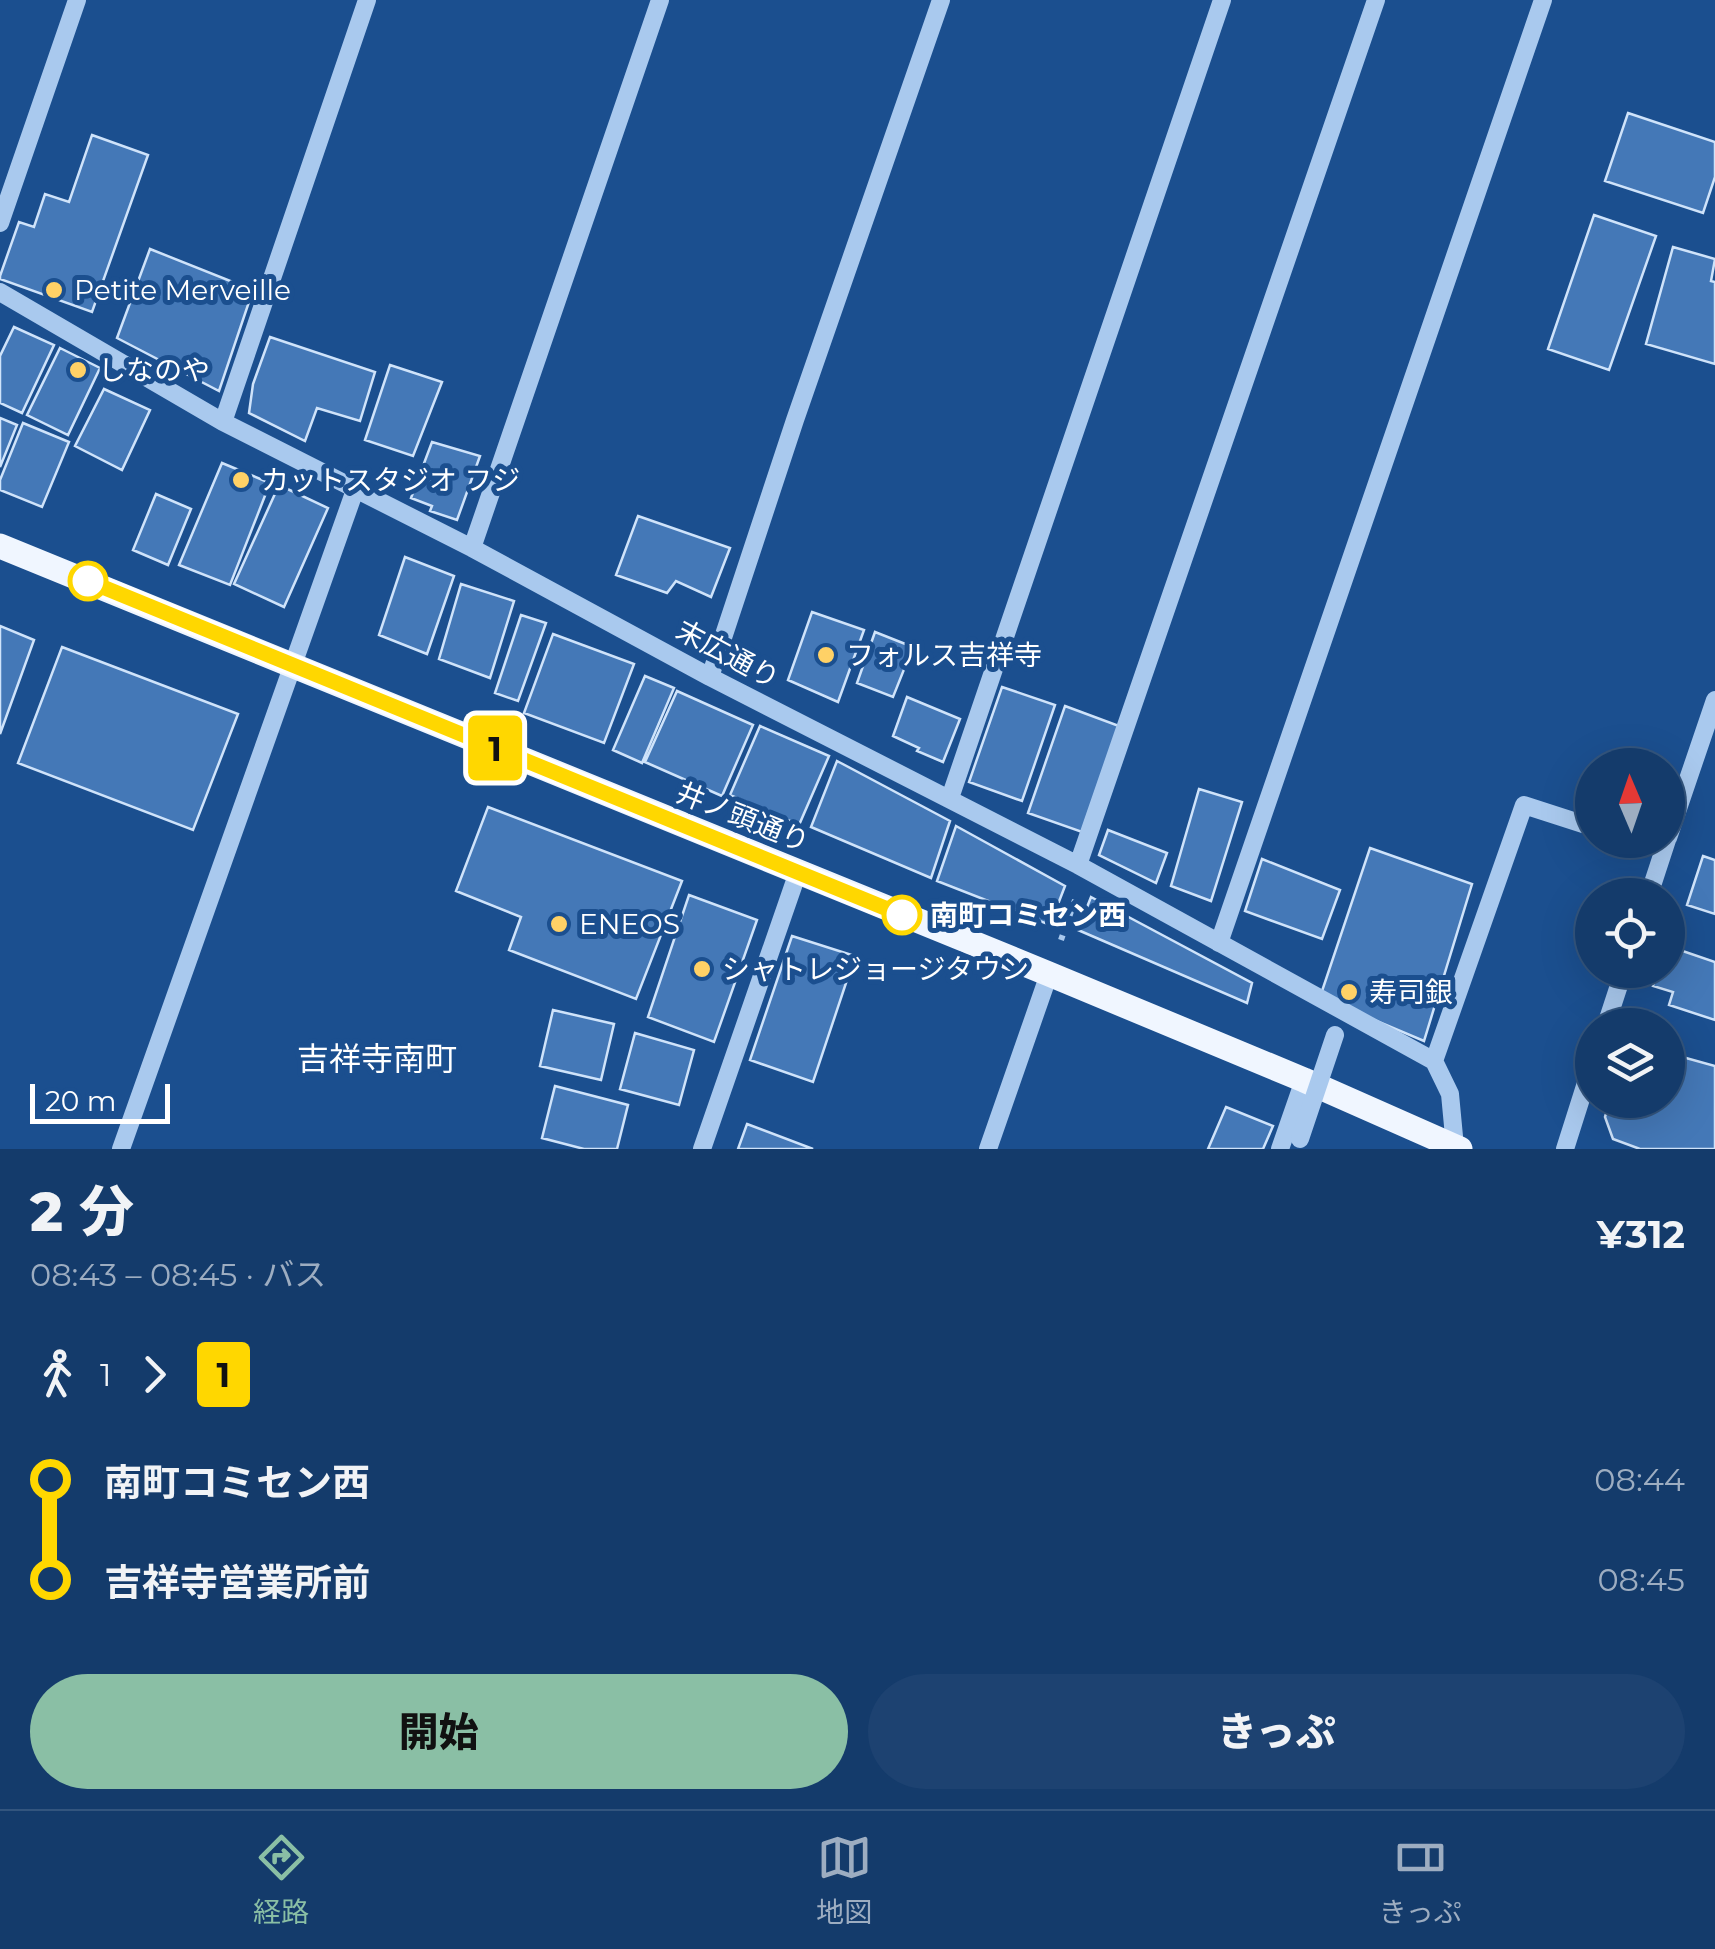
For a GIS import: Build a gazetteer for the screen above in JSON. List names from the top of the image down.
{
  "streets": {
    "main road": ["井ノ頭通り"],
    "street": ["末広通り"]
  },
  "districts": ["吉祥寺南町"],
  "places": [
    "Petite Merveille",
    "しなのや",
    "カットスタジオ フジ",
    "フォルス吉祥寺",
    "南町コミセン西",
    "ENEOS",
    "シャトレジョージタウン",
    "寿司銀"
  ],
  "lines": ["bus line 1"],
  "scale_bar": "20 m",
  "north": "top",
  "page": {
    "on_map": "1",
    "scale": "20 m",
    "heading": ["2 分", "08:43 – 08:45 · バス", "¥312"],
    "legs": ["1", "1"],
    "list": [
      {
        "name": "南町コミセン西",
        "value": "08:44"
      },
      {
        "name": "吉祥寺営業所前",
        "value": "08:45"
      }
    ],
    "buttons": ["開始", "きっぷ"],
    "tabs": ["経路", "地図", "きっぷ"]
  }
}
